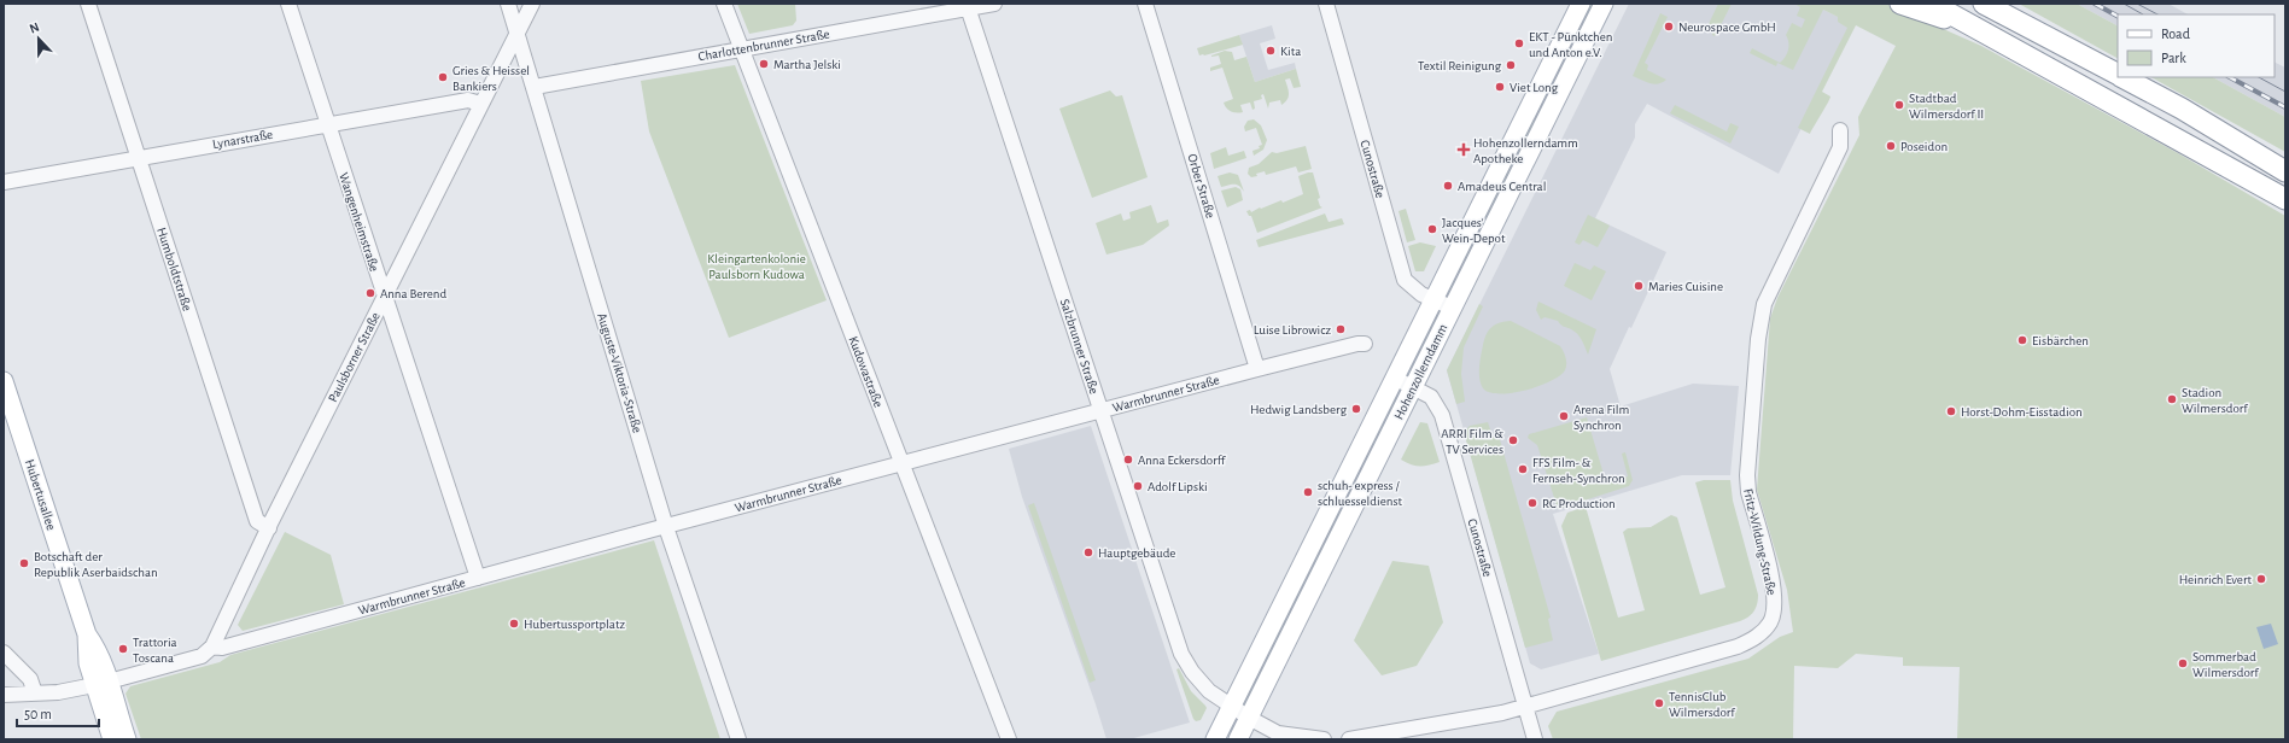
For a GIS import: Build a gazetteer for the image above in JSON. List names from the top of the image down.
{
  "streets": {
    "main road": ["Hohenzollerndamm", "Hubertusallee"],
    "street": [
      "Charlottenbrunner Straße",
      "Lynarstraße",
      "Cunostraße",
      "Orber Straße",
      "Wangenheimstraße",
      "Humboldtstraße",
      "Salzbrunner Straße",
      "Paulsborner Straße",
      "Kudowastraße",
      "Auguste-Viktoria-Straße",
      "Warmbrunner Straße",
      "Fritz-Wildung-Straße"
    ]
  },
  "crossings": [
    ["Charlottenbrunner Straße", "Salzbrunner Straße"],
    ["Charlottenbrunner Straße", "Kudowastraße"],
    ["Charlottenbrunner Straße", "Auguste-Viktoria-Straße"],
    ["Lynarstraße", "Wangenheimstraße"],
    ["Lynarstraße", "Humboldtstraße"],
    ["Lynarstraße", "Paulsborner Straße"],
    ["Cunostraße", "Hohenzollerndamm"],
    ["Cunostraße", "Fritz-Wildung-Straße"],
    ["Orber Straße", "Warmbrunner Straße"],
    ["Wangenheimstraße", "Paulsborner Straße"],
    ["Wangenheimstraße", "Warmbrunner Straße"],
    ["Humboldtstraße", "Paulsborner Straße"],
    ["Salzbrunner Straße", "Hohenzollerndamm"],
    ["Salzbrunner Straße", "Warmbrunner Straße"],
    ["Paulsborner Straße", "Auguste-Viktoria-Straße"],
    ["Paulsborner Straße", "Warmbrunner Straße"],
    ["Paulsborner Straße", "Hubertusallee"],
    ["Kudowastraße", "Warmbrunner Straße"],
    ["Auguste-Viktoria-Straße", "Warmbrunner Straße"]
  ],
  "parks": ["Kleingartenkolonie Paulsborn Kudowa"],
  "places": {
    "other": [
      "Neurospace GmbH",
      "EKT - Pünktchen und Anton e.V.",
      "Kita",
      "Martha Jelski",
      "Textil Reinigung",
      "Gries & Heissel Bankiers",
      "Viet Long",
      "Stadtbad Wilmersdorf II",
      "Poseidon",
      "Amadeus Central",
      "Jacques' Wein-Depot",
      "Maries Cuisine",
      "Anna Berend",
      "Luise Librowicz",
      "Eisbärchen",
      "Stadion Wilmersdorf",
      "Hedwig Landsberg",
      "Horst-Dohm-Eisstadion",
      "Arena Film Synchron",
      "ARRI Film & TV Services",
      "Anna Eckersdorff",
      "FFS Film- & Fernseh-Synchron",
      "Adolf Lipski",
      "schuh- express / schluesseldienst",
      "RC Production",
      "Hauptgebäude",
      "Botschaft der Republik Aserbaidschan",
      "Heinrich Evert",
      "Hubertussportplatz",
      "Trattoria Toscana",
      "Sommerbad Wilmersdorf",
      "TennisClub Wilmersdorf"
    ],
    "health": ["Hohenzollerndamm Apotheke"]
  },
  "legend": ["Road", "Park"],
  "scale_bar": "50 m",
  "north": "top"
}
